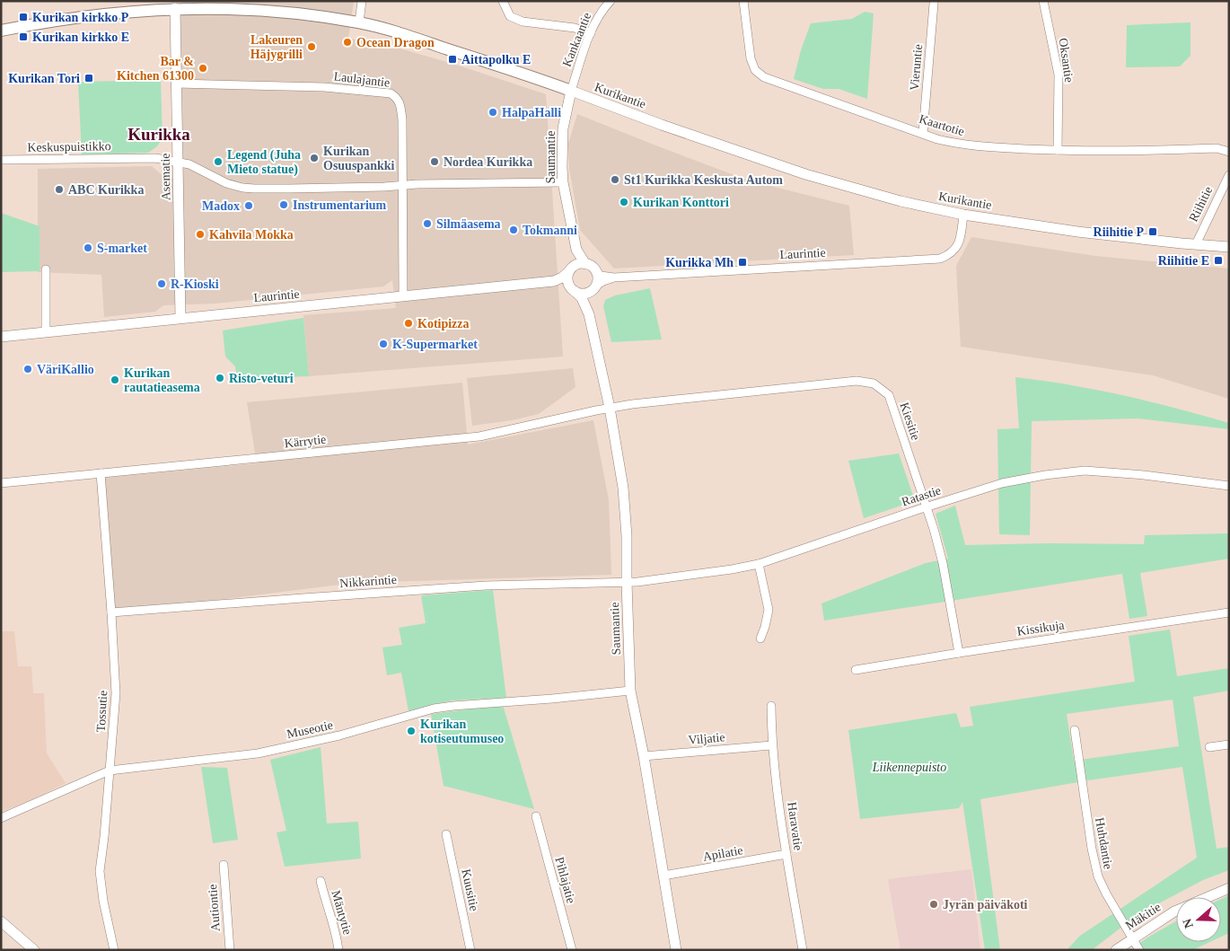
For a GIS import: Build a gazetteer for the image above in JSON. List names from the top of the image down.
{
  "streets": {
    "main road": ["Kurikantie"],
    "street": [
      "Kankaantie",
      "Oksantie",
      "Vieruntie",
      "Laulajantie",
      "Kaartotie",
      "Keskuspuistikko",
      "Saumantie",
      "Asematie",
      "Riihitie",
      "Laurintie",
      "Kiesitie",
      "Kärrytie",
      "Ratastie",
      "Nikkarintie",
      "Kissikuja",
      "Tossutie",
      "Museotie",
      "Viljatie",
      "Haravatie",
      "Huhdantie",
      "Apilatie",
      "Pihlajatie",
      "Kuusitie",
      "Autiontie",
      "Mäntytie",
      "Mäkitie"
    ]
  },
  "crossings": [
    ["Kankaantie", "Kurikantie"],
    ["Kankaantie", "Saumantie"],
    ["Oksantie", "Kaartotie"],
    ["Vieruntie", "Kaartotie"],
    ["Laulajantie", "Keskuspuistikko"],
    ["Laulajantie", "Asematie"],
    ["Laulajantie", "Laurintie"],
    ["Kurikantie", "Saumantie"],
    ["Kurikantie", "Asematie"],
    ["Kurikantie", "Riihitie"],
    ["Kurikantie", "Laurintie"],
    ["Keskuspuistikko", "Saumantie"],
    ["Keskuspuistikko", "Asematie"],
    ["Saumantie", "Laurintie"],
    ["Saumantie", "Kiesitie"],
    ["Saumantie", "Kärrytie"],
    ["Saumantie", "Ratastie"],
    ["Saumantie", "Nikkarintie"],
    ["Saumantie", "Museotie"],
    ["Saumantie", "Viljatie"],
    ["Saumantie", "Apilatie"],
    ["Asematie", "Laurintie"],
    ["Kiesitie", "Kärrytie"],
    ["Kiesitie", "Ratastie"],
    ["Kiesitie", "Kissikuja"],
    ["Kärrytie", "Tossutie"],
    ["Ratastie", "Nikkarintie"],
    ["Nikkarintie", "Tossutie"],
    ["Tossutie", "Museotie"],
    ["Viljatie", "Haravatie"],
    ["Haravatie", "Apilatie"],
    ["Huhdantie", "Mäkitie"]
  ],
  "districts": ["Kurikka"],
  "parks": ["Liikennepuisto"],
  "places": {
    "transit": [
      "Kurikan kirkko P",
      "Kurikan kirkko E",
      "Aittapolku E",
      "Kurikan Tori",
      "Riihitie P",
      "Riihitie E",
      "Kurikka Mh"
    ],
    "other": [
      "Ocean Dragon",
      "Lakeuren Häjygrilli",
      "Bar & Kitchen 61300",
      "HalpaHalli",
      "Kurikan Osuuspankki",
      "Legend (Juha Mieto statue)",
      "Nordea Kurikka",
      "St1 Kurikka Keskusta Autom",
      "ABC Kurikka",
      "Kurikan Konttori",
      "Instrumentarium",
      "Madox",
      "Silmäasema",
      "Tokmanni",
      "Kahvila Mokka",
      "S-market",
      "R-Kioski",
      "Kotipizza",
      "K-Supermarket",
      "VäriKallio",
      "Risto-veturi",
      "Kurikan rautatieasema",
      "Kurikan kotiseutumuseo",
      "Jyrän päiväkoti"
    ]
  },
  "north": "left"
}
